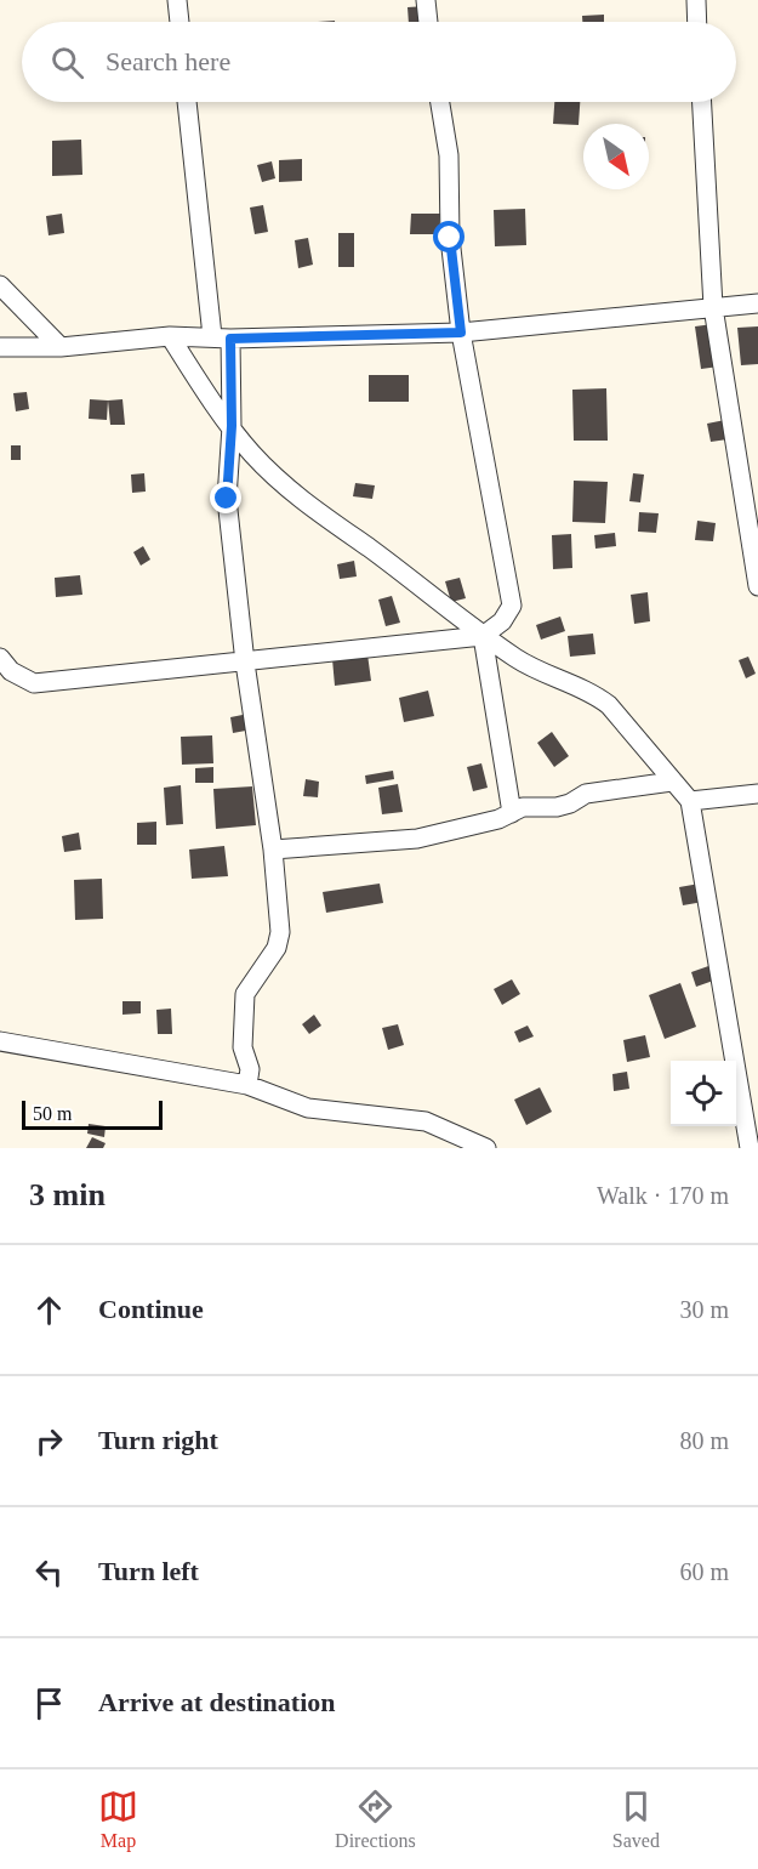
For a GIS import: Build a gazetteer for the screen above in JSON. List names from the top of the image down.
{
  "scale_bar": "50 m",
  "north": "bottom right",
  "page": {
    "search": "Search here",
    "scale": "50 m",
    "heading": ["3 min", "Walk · 170 m"],
    "list": [
      ["Continue", "30 m"],
      ["Turn right", "80 m"],
      ["Turn left", "60 m"],
      "Arrive at destination"
    ],
    "nav": ["Map", "Directions", "Saved"]
  }
}
